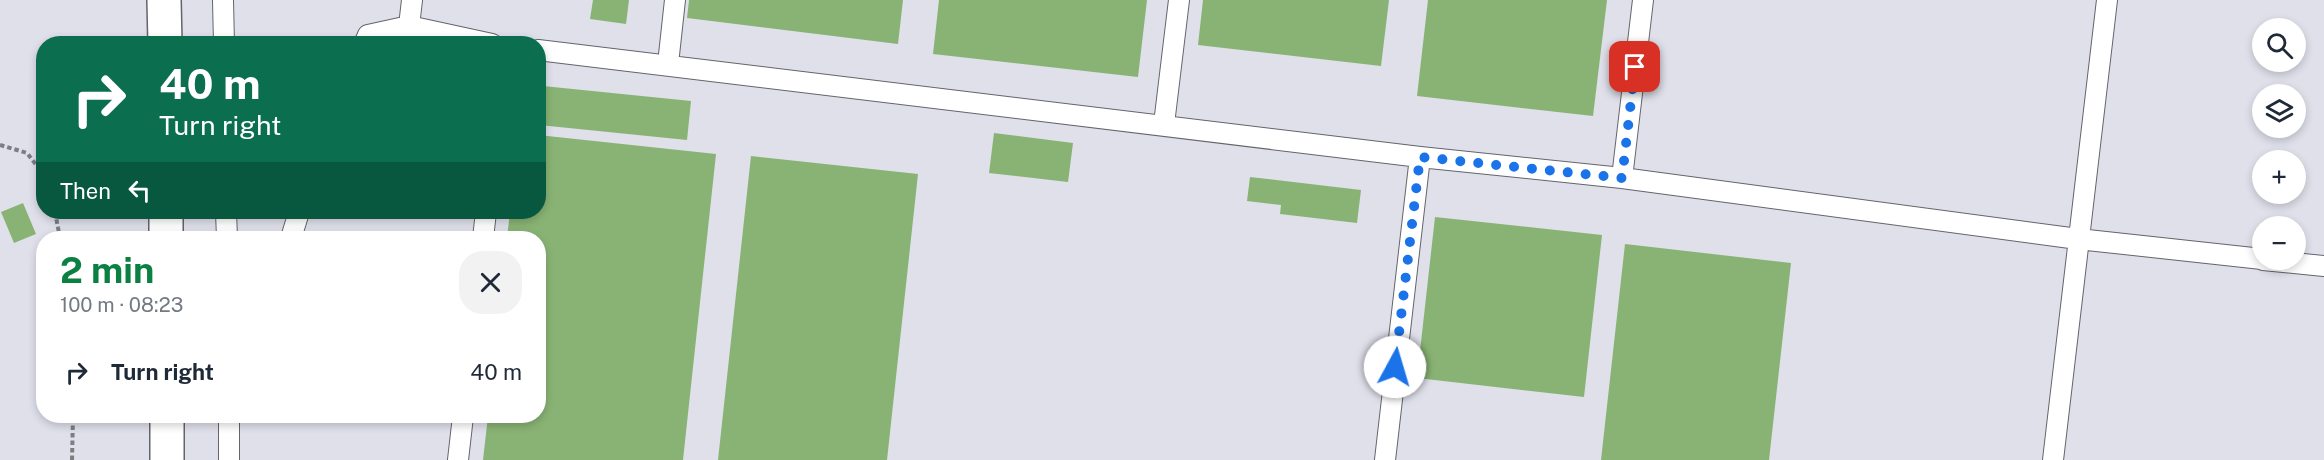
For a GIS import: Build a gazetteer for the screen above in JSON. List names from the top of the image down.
{
  "page": {
    "map_buttons": ["+", "−"],
    "turn": ["40 m", "Turn right"],
    "then": "Then",
    "heading": ["2 min", "100 m · 08:23"],
    "list": [
      {
        "name": "Turn right",
        "value": "40 m"
      }
    ]
  }
}
